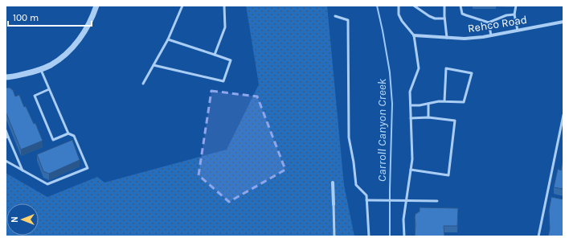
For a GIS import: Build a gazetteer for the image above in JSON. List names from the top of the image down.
{
  "streets": {
    "street": ["Rehco Road"]
  },
  "water": ["Carroll Canyon Creek"],
  "scale_bar": "100 m",
  "north": "left"
}
